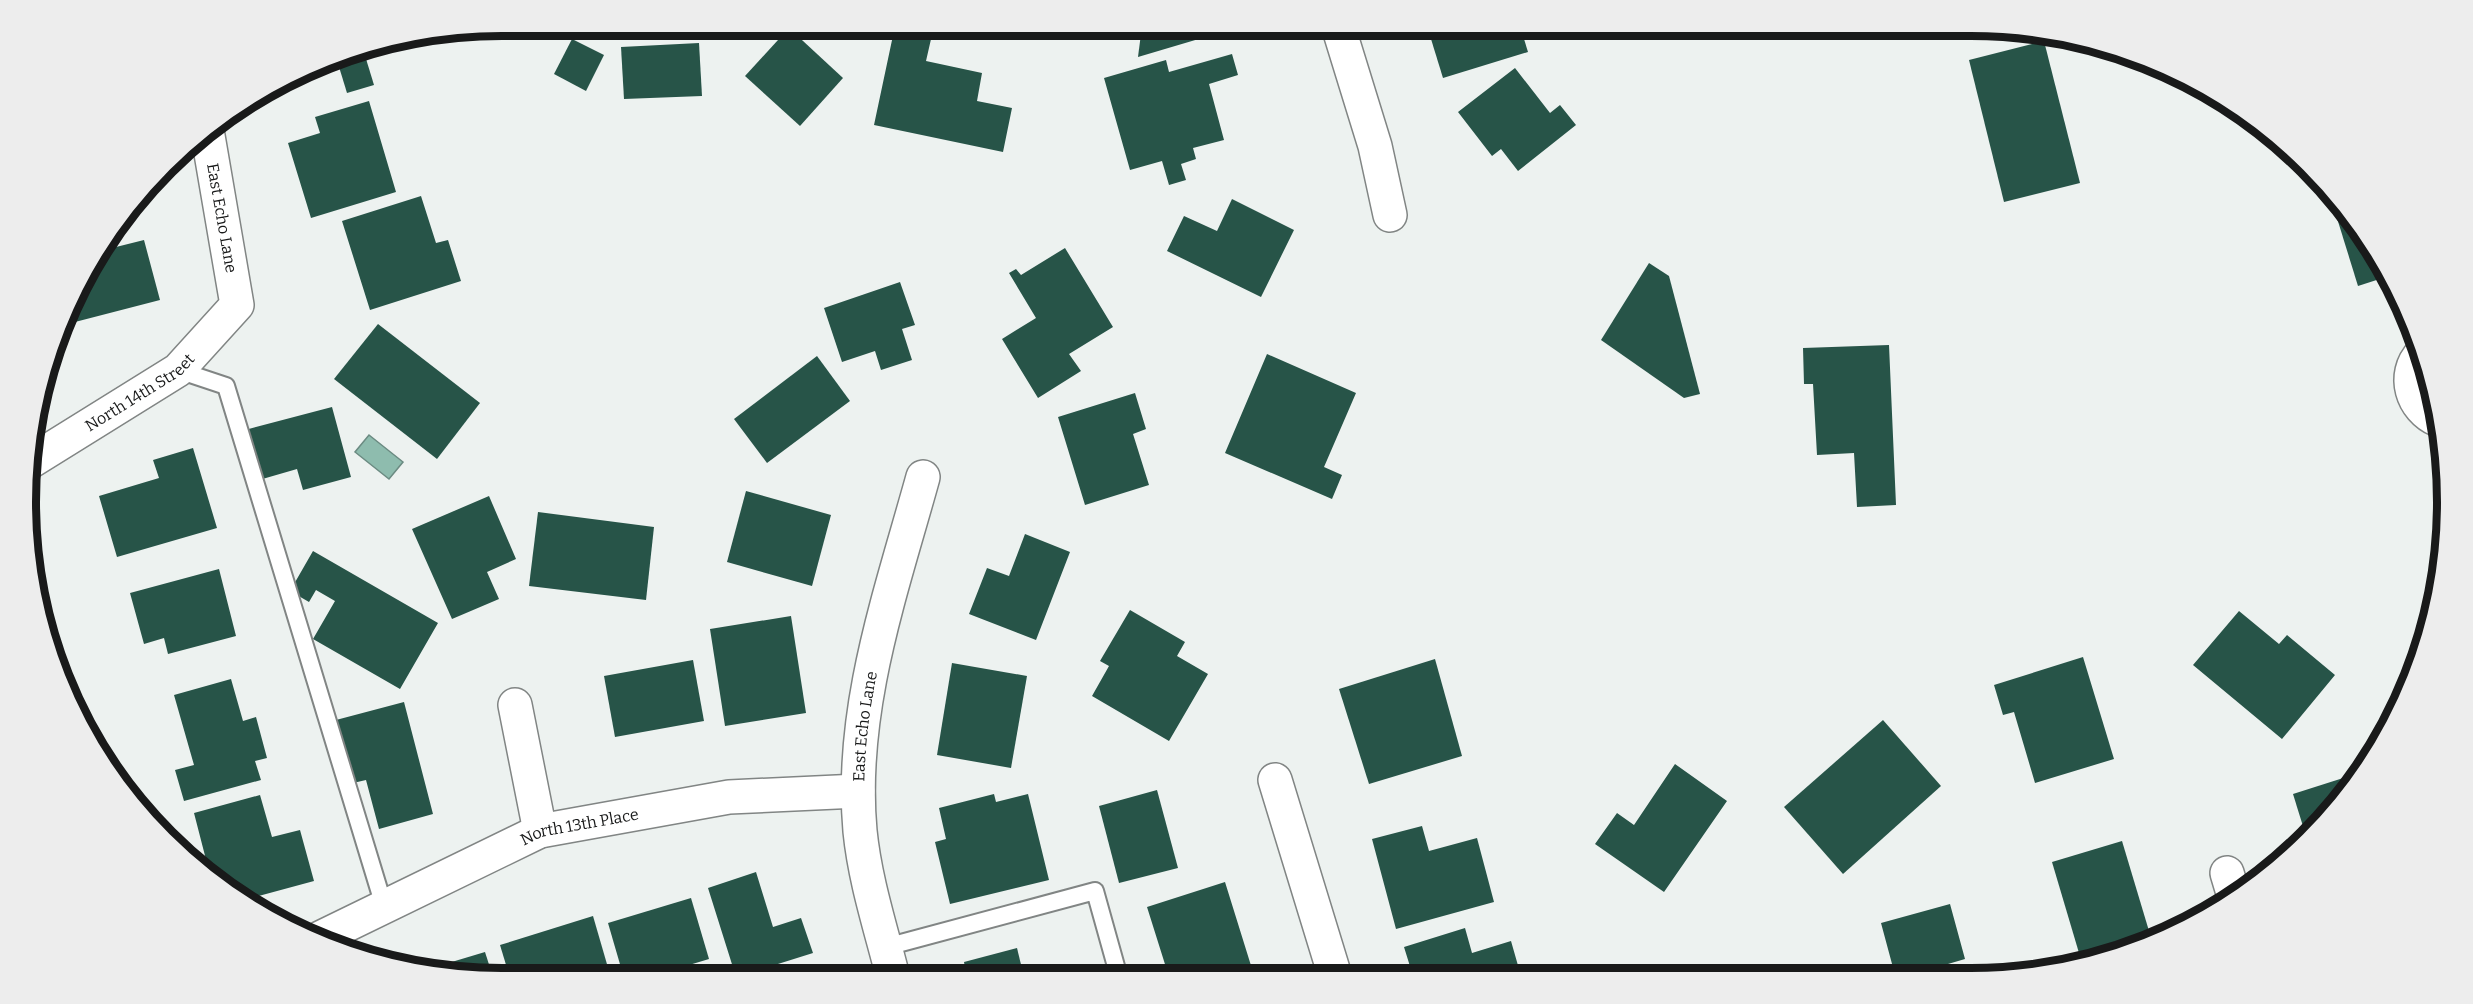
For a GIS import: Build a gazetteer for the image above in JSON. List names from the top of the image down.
{
  "streets": {
    "street": ["East Echo Lane", "North 14th Street", "North 13th Place"]
  },
  "crossings": [
    ["East Echo Lane", "North 14th Street"],
    ["East Echo Lane", "North 13th Place"]
  ]
}
